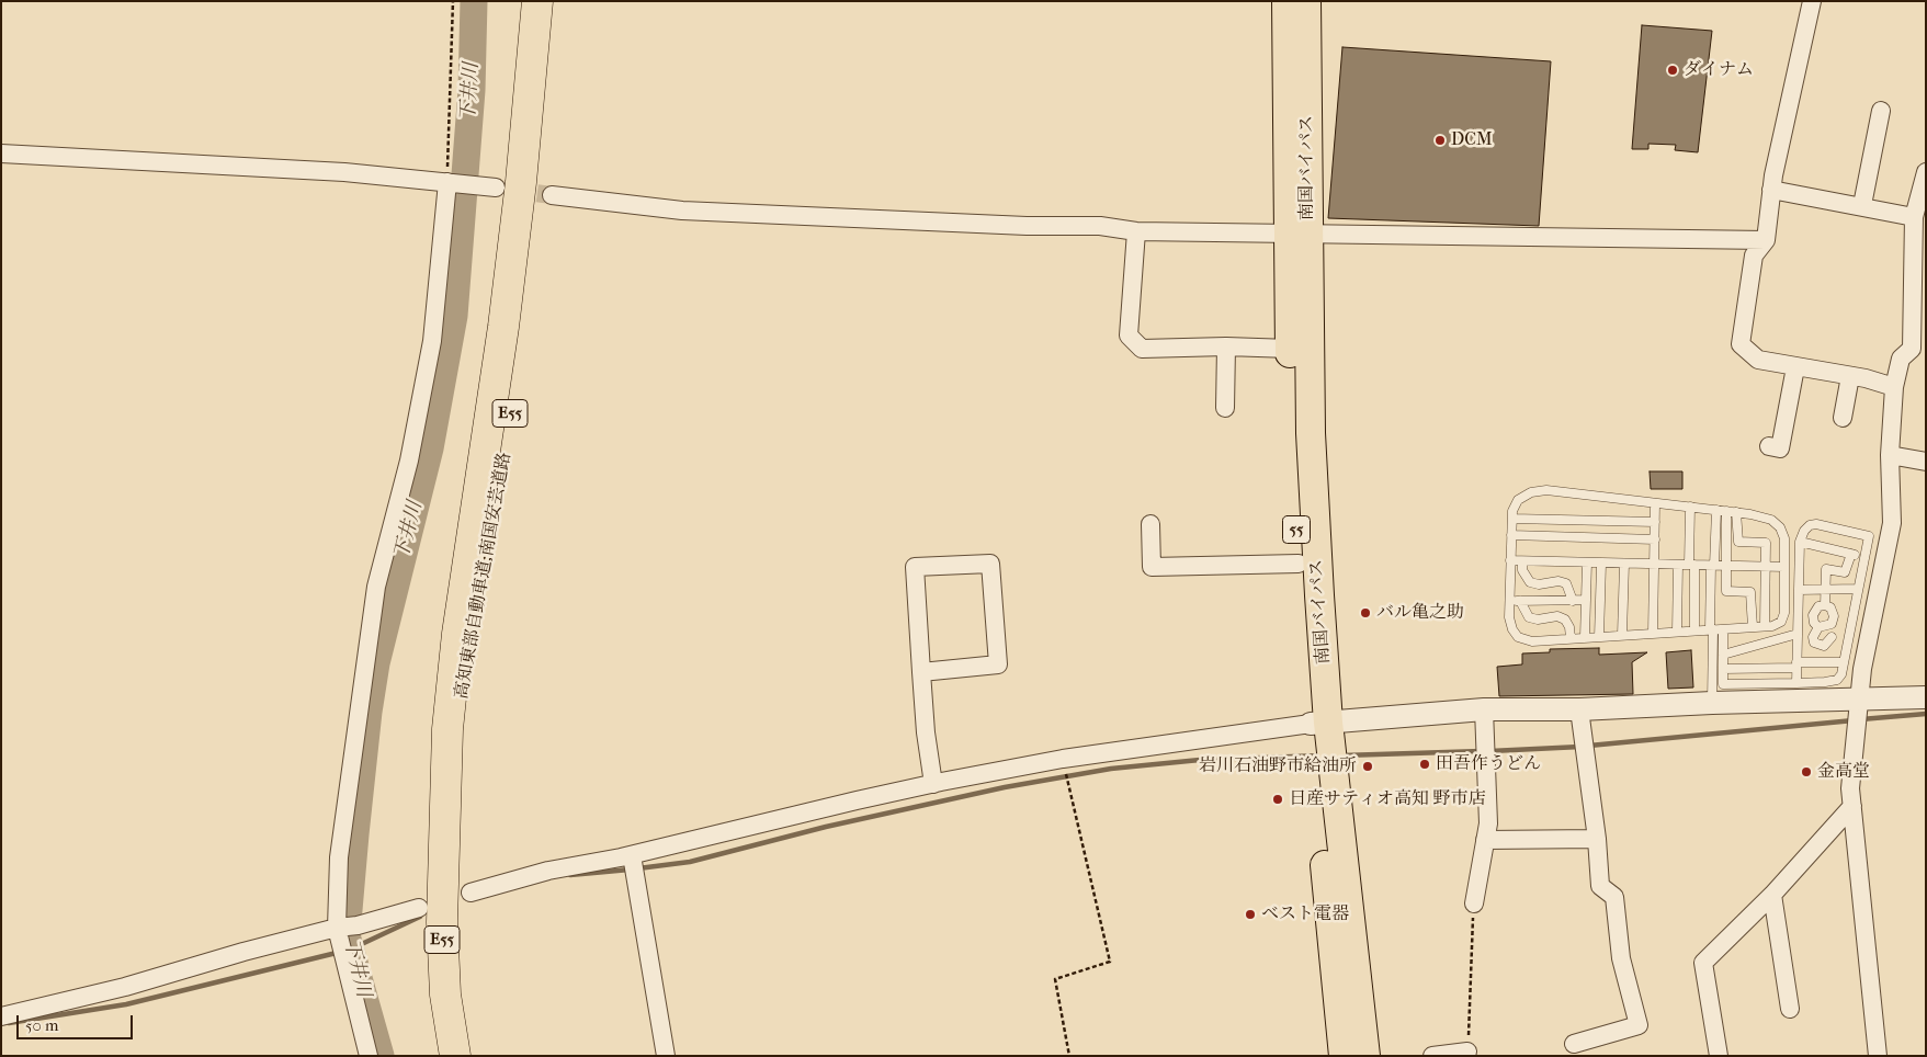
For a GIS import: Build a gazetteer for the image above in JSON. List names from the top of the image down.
{
  "streets": {
    "highway": [
      "南国バイパス",
      "E55",
      "55",
      "高知東部自動車道;南国安芸道路"
    ]
  },
  "water": ["下井川"],
  "places": [
    "ダイナム",
    "DCM",
    "バル亀之助",
    "田吾作うどん",
    "岩川石油野市給油所",
    "金高堂",
    "日産サティオ高知 野市店",
    "ベスト電器"
  ],
  "scale_bar": "50 m"
}
